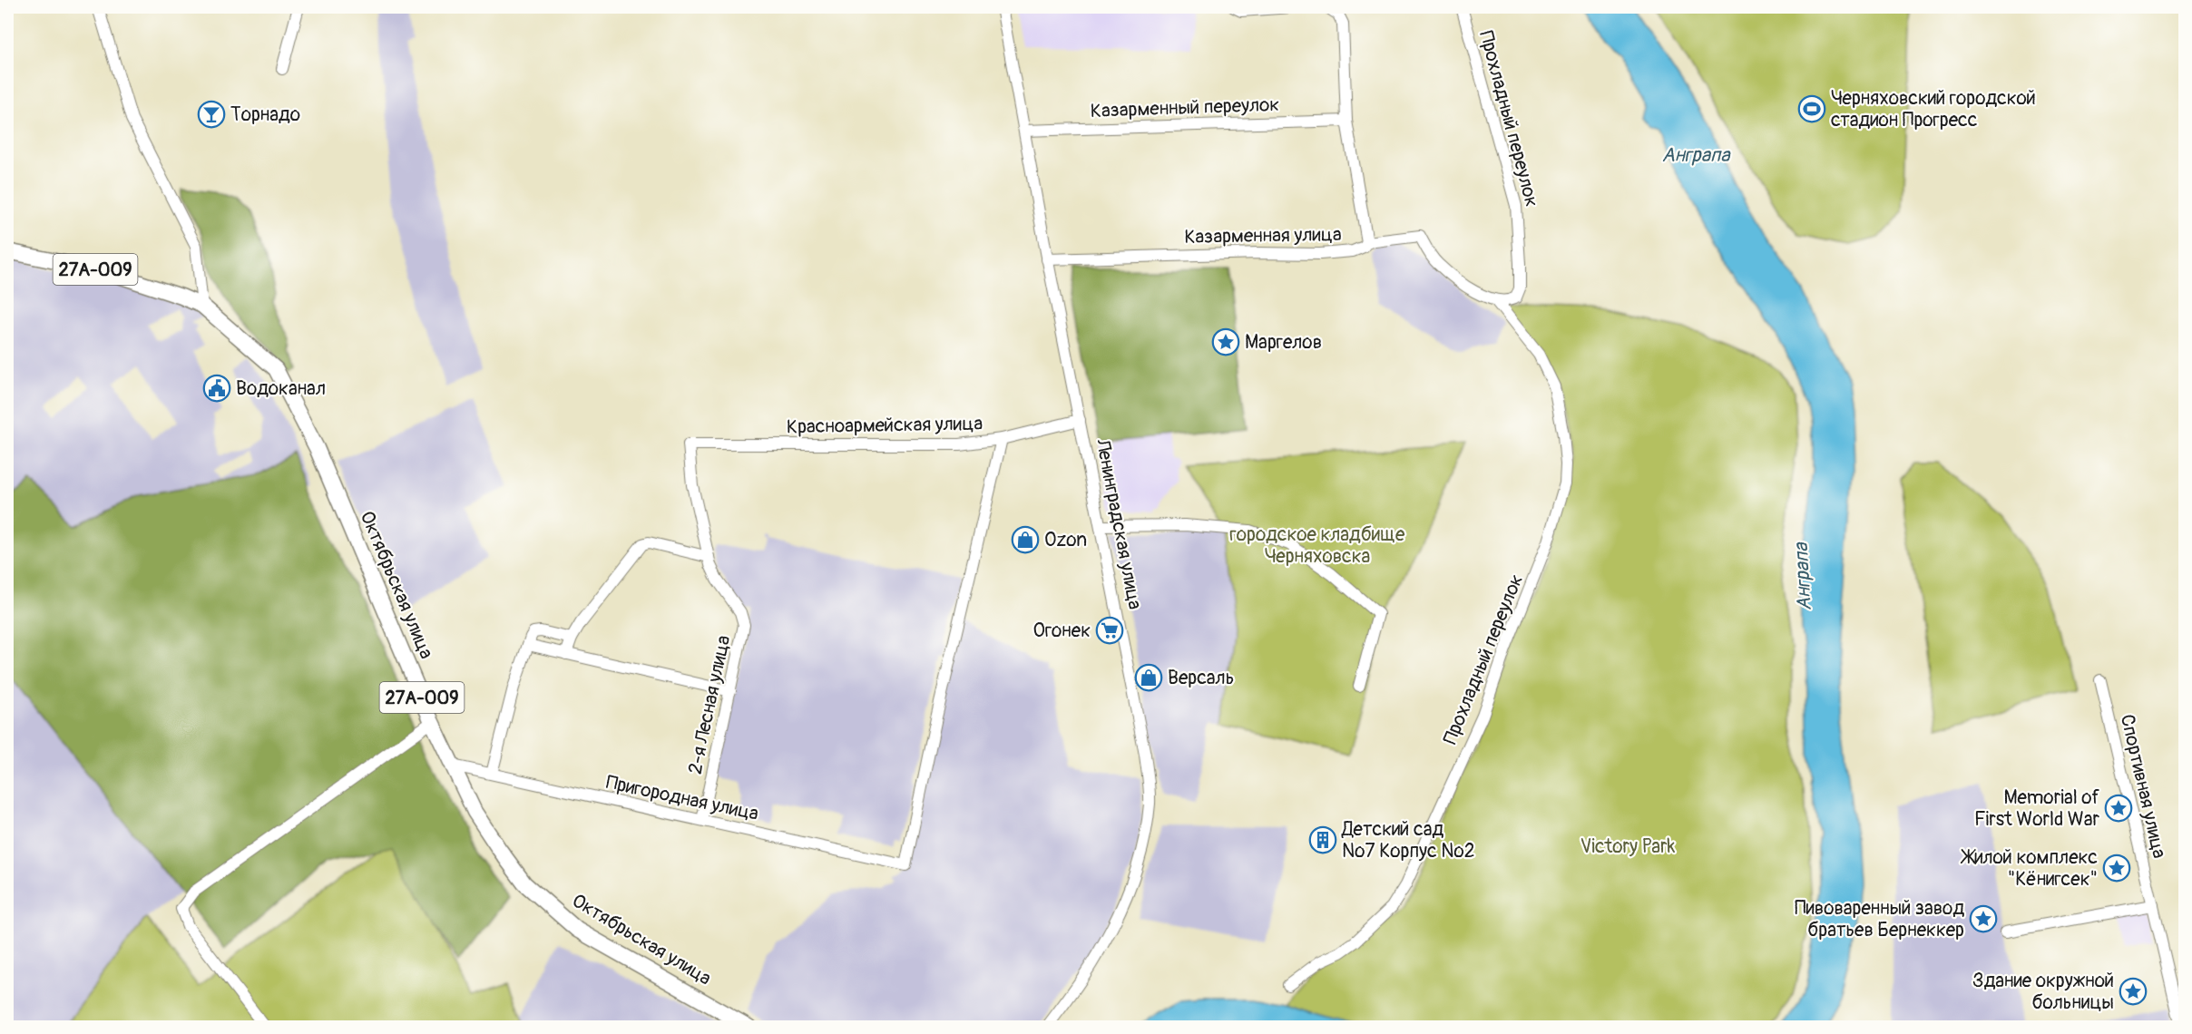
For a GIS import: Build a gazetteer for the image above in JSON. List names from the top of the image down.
{
  "streets": {
    "main road": ["27А-009", "Октябрьская улица"],
    "street": [
      "Казарменный переулок",
      "Прохладный переулок",
      "Казарменная улица",
      "Красноармейская улица",
      "Ленинградская улица",
      "2-я Лесная улица",
      "Спортивная улица",
      "Пригородная улица"
    ]
  },
  "crossings": [
    ["Казарменный переулок", "Казарменная улица"],
    ["Казарменный переулок", "Ленинградская улица"],
    ["Казарменная улица", "Ленинградская улица"],
    ["Красноармейская улица", "Ленинградская улица"],
    ["Красноармейская улица", "2-я Лесная улица"],
    ["Красноармейская улица", "Пригородная улица"],
    ["Октябрьская улица", "Пригородная улица"],
    ["2-я Лесная улица", "Пригородная улица"]
  ],
  "water": ["Анграпа"],
  "parks": ["городское кладбище Черняховска", "Victory Park"],
  "places": {
    "sports": ["Черняховский городской стадион Прогресс"],
    "bar": ["Торнадо"],
    "place": [
      "Маргелов",
      "Memorial of First World War",
      "Жилой комплекс \"Кёнигсек\"",
      "Пивоваренный завод братьев Бернеккер",
      "Здание окружной больницы"
    ],
    "public building": ["Водоканал"],
    "shop": ["Ozon", "Версаль"],
    "supermarket": ["Огонек"],
    "building": ["Детский сад №7 Корпус №2"]
  }
}
